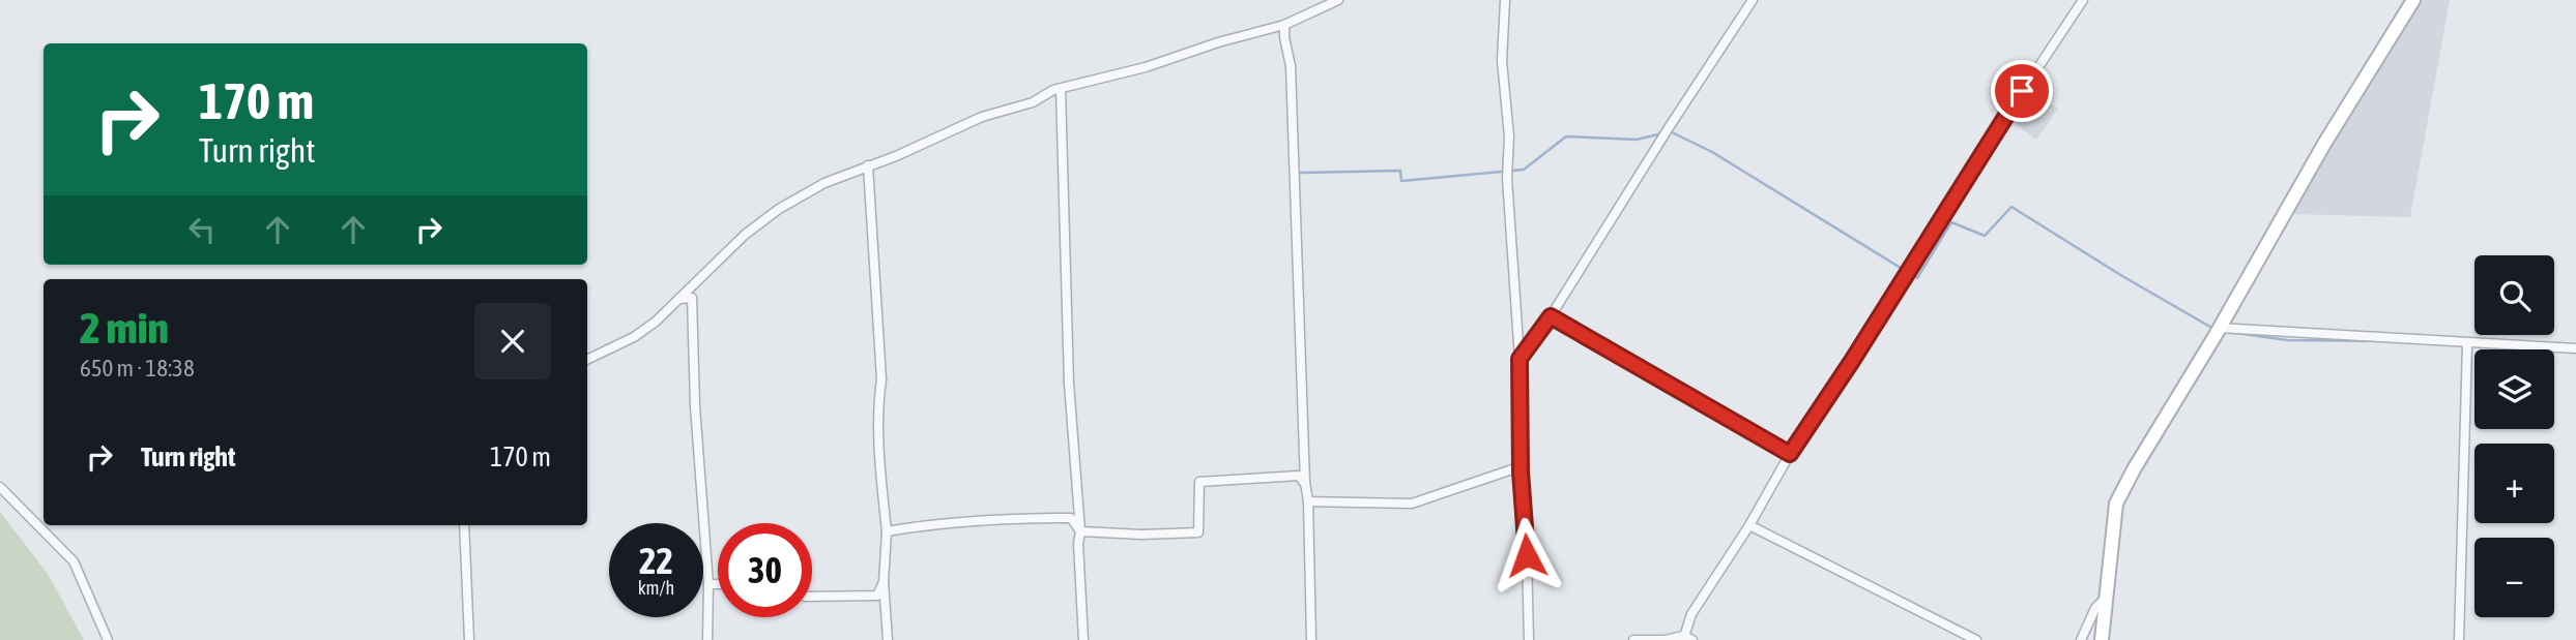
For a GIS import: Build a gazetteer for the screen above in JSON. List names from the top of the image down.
{
  "page": {
    "turn": ["170 m", "Turn right"],
    "map_buttons": ["+", "−"],
    "heading": ["2 min", "650 m · 18:38"],
    "list": [
      {
        "name": "Turn right",
        "value": "170 m"
      }
    ],
    "speed": "22 km/h",
    "limit": "30"
  }
}
